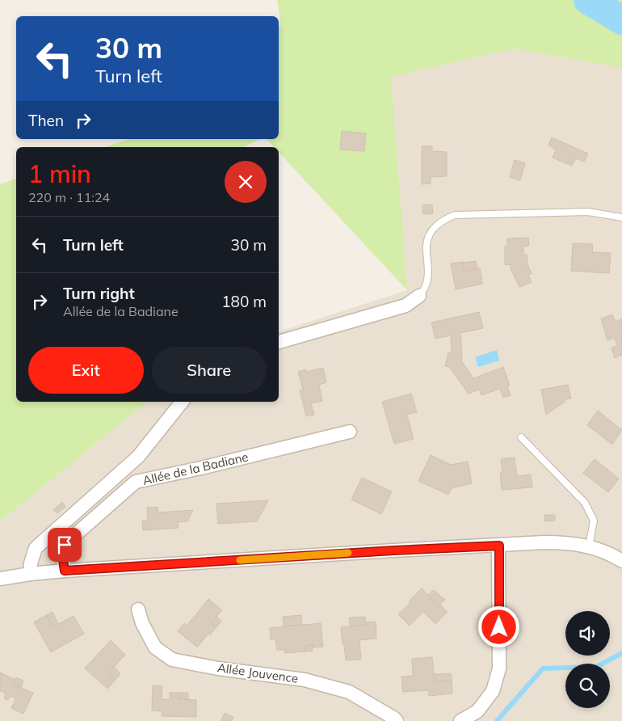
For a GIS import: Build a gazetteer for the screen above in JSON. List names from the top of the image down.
{
  "streets": {
    "street": ["Allée de la Badiane", "Allée Jouvence"]
  },
  "page": {
    "turn": ["30 m", "Turn left"],
    "then": "Then",
    "heading": ["1 min", "220 m · 11:24"],
    "list": [
      {
        "name": "Turn left",
        "value": "30 m"
      },
      {
        "name": "Turn right",
        "note": "Allée de la Badiane",
        "value": "180 m"
      }
    ],
    "buttons": ["Exit", "Share"]
  }
}
